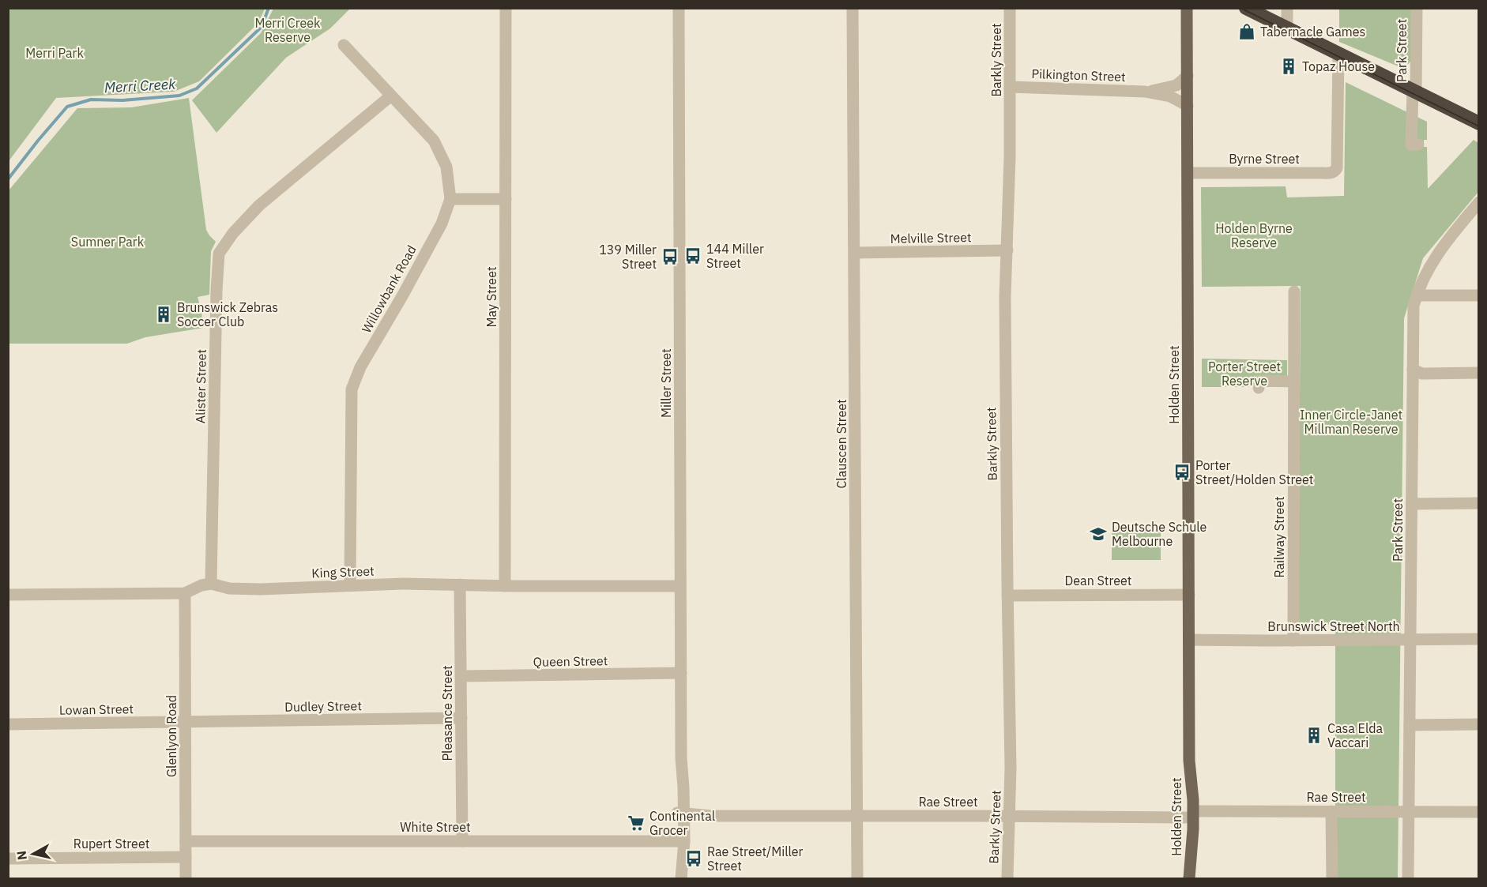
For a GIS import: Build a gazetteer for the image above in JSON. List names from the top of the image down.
{
  "streets": {
    "main road": ["Holden Street"],
    "street": [
      "Park Street",
      "Barkly Street",
      "Pilkington Street",
      "Byrne Street",
      "Melville Street",
      "Willowbank Road",
      "May Street",
      "Miller Street",
      "Alister Street",
      "Clauscen Street",
      "Railway Street",
      "King Street",
      "Dean Street",
      "Brunswick Street North",
      "Queen Street",
      "Dudley Street",
      "Lowan Street",
      "Pleasance Street",
      "Glenlyon Road",
      "Rae Street",
      "White Street",
      "Rupert Street"
    ]
  },
  "crossings": [
    ["Park Street", "Brunswick Street North"],
    ["Park Street", "Rae Street"],
    ["Barkly Street", "Pilkington Street"],
    ["Barkly Street", "Melville Street"],
    ["Barkly Street", "Dean Street"],
    ["Barkly Street", "Rae Street"],
    ["Pilkington Street", "Holden Street"],
    ["Byrne Street", "Holden Street"],
    ["Melville Street", "Clauscen Street"],
    ["Willowbank Road", "Alister Street"],
    ["Willowbank Road", "King Street"],
    ["May Street", "King Street"],
    ["Miller Street", "King Street"],
    ["Miller Street", "Queen Street"],
    ["Miller Street", "Rae Street"],
    ["Miller Street", "White Street"],
    ["Holden Street", "Dean Street"],
    ["Holden Street", "Brunswick Street North"],
    ["Holden Street", "Rae Street"],
    ["Alister Street", "King Street"],
    ["Clauscen Street", "Rae Street"],
    ["Railway Street", "Brunswick Street North"],
    ["King Street", "Pleasance Street"],
    ["Queen Street", "Pleasance Street"],
    ["Dudley Street", "Lowan Street"],
    ["Dudley Street", "Pleasance Street"],
    ["Dudley Street", "Glenlyon Road"],
    ["Lowan Street", "Glenlyon Road"],
    ["Pleasance Street", "White Street"],
    ["Glenlyon Road", "White Street"],
    ["Glenlyon Road", "Rupert Street"]
  ],
  "water": ["Merri Creek"],
  "parks": [
    "Merri Creek Reserve",
    "Merri Park",
    "Holden Byrne Reserve",
    "Sumner Park",
    "Porter Street Reserve",
    "Inner Circle-Janet Millman Reserve"
  ],
  "places": {
    "shop": ["Tabernacle Games"],
    "building": ["Topaz House", "Brunswick Zebras Soccer Club", "Casa Elda Vaccari"],
    "bus stop": [
      "144 Miller Street",
      "139 Miller Street",
      "Porter Street/Holden Street",
      "Rae Street/Miller Street"
    ],
    "school or university": ["Deutsche Schule Melbourne"],
    "supermarket": ["Continental Grocer"]
  },
  "north": "left"
}
